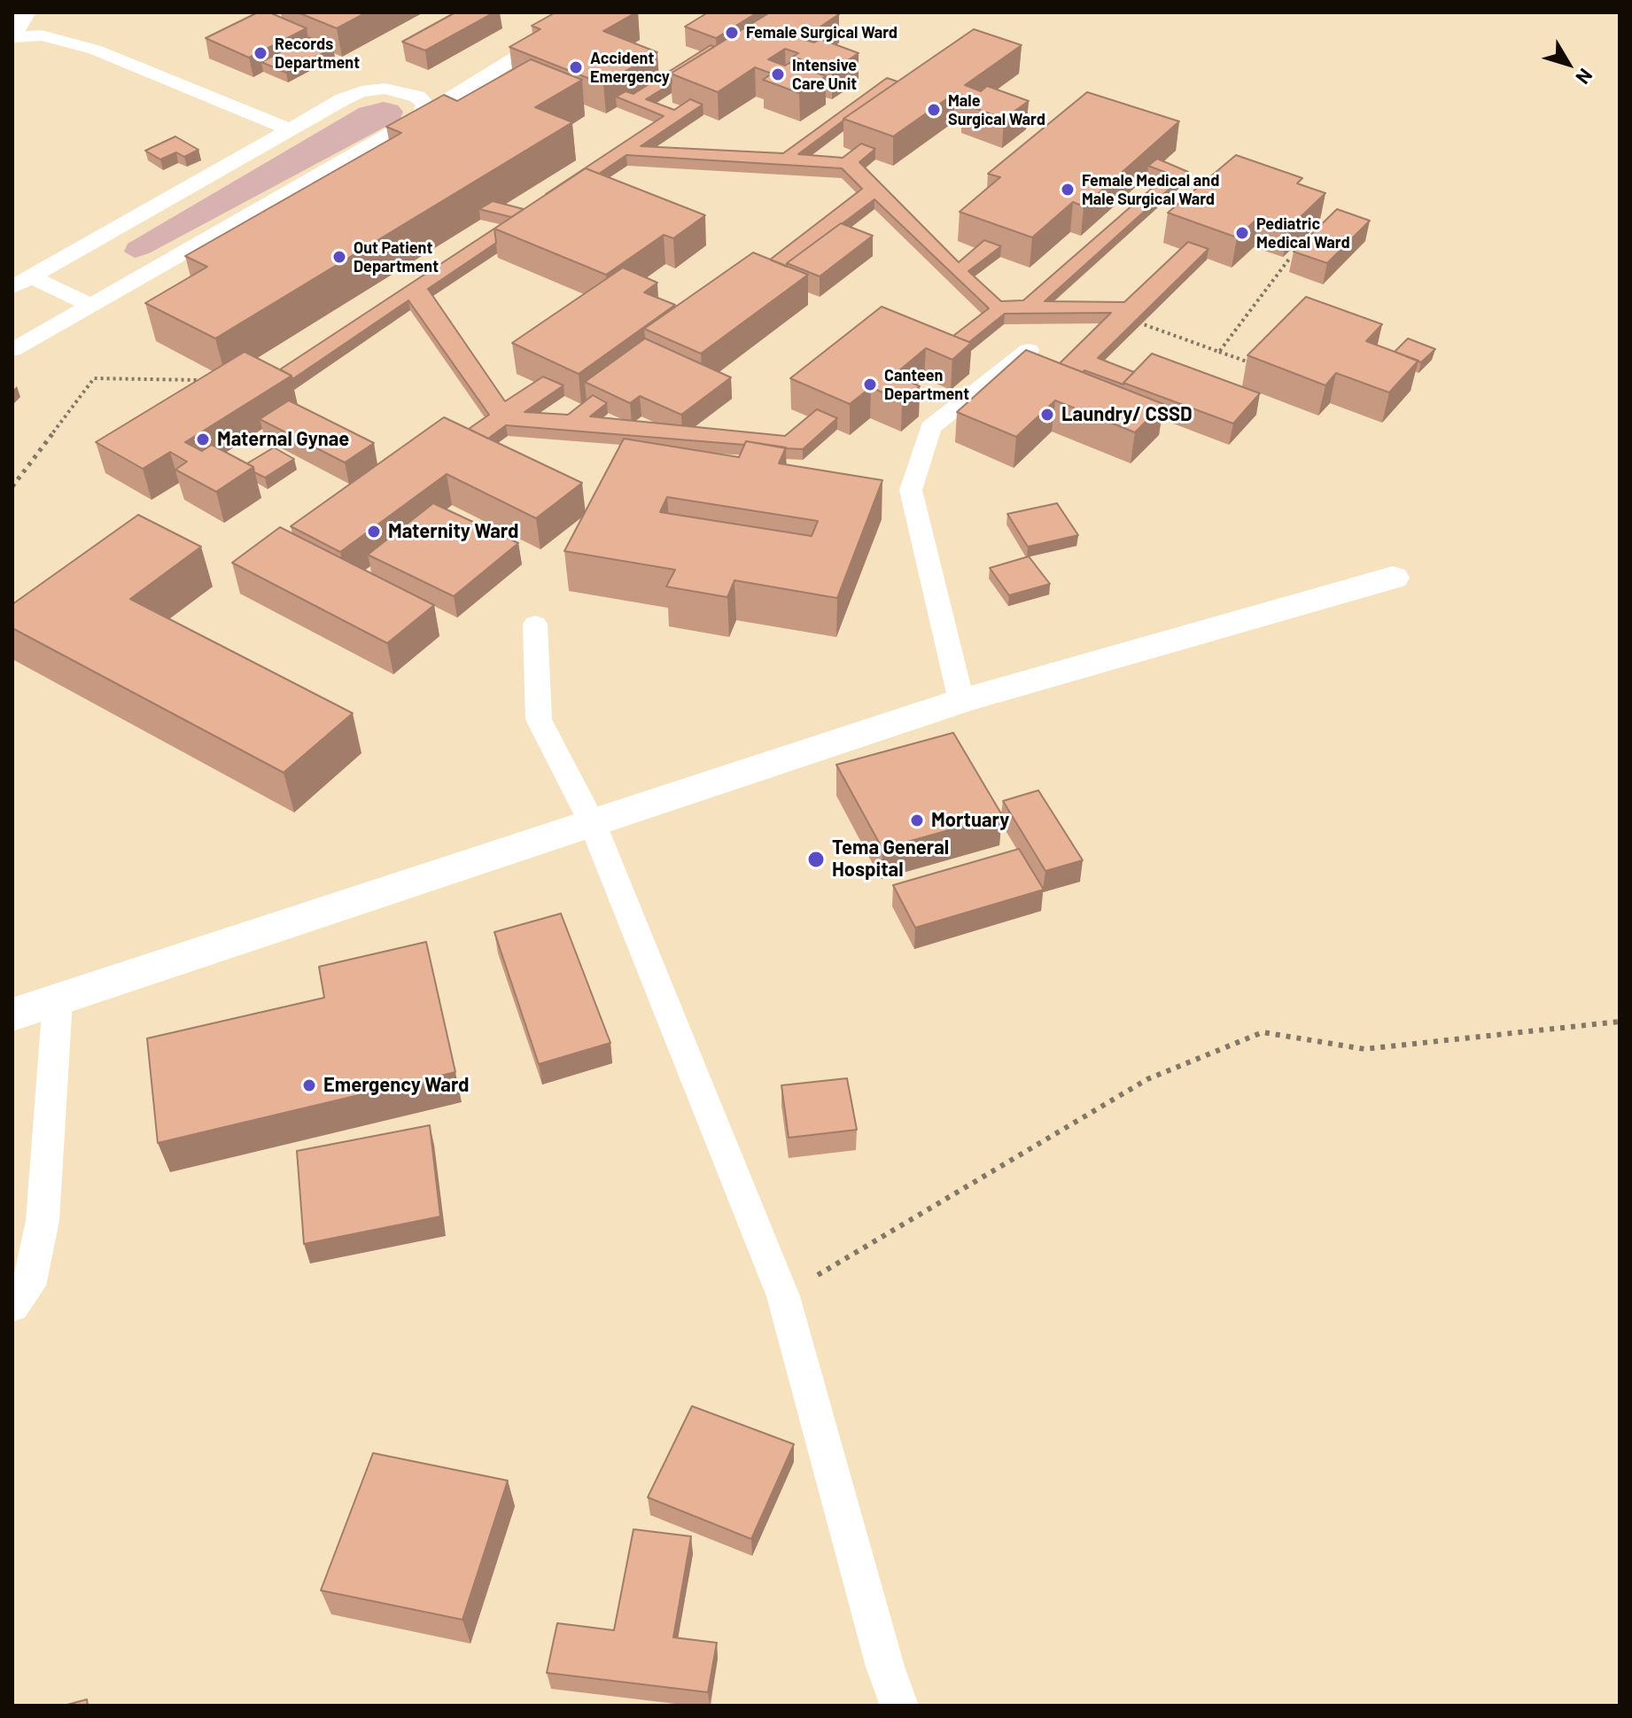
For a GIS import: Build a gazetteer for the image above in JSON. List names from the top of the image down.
{
  "places": [
    "Female Surgical Ward",
    "Records Department",
    "Accident Emergency",
    "Intensive Care Unit",
    "Male Surgical Ward",
    "Female Medical and Male Surgical Ward",
    "Pediatric Medical Ward",
    "Out Patient Department",
    "Canteen Department",
    "Laundry/ CSSD",
    "Maternal Gynae",
    "Maternity Ward",
    "Mortuary",
    "Tema General Hospital",
    "Emergency Ward"
  ],
  "north": "bottom right"
}
